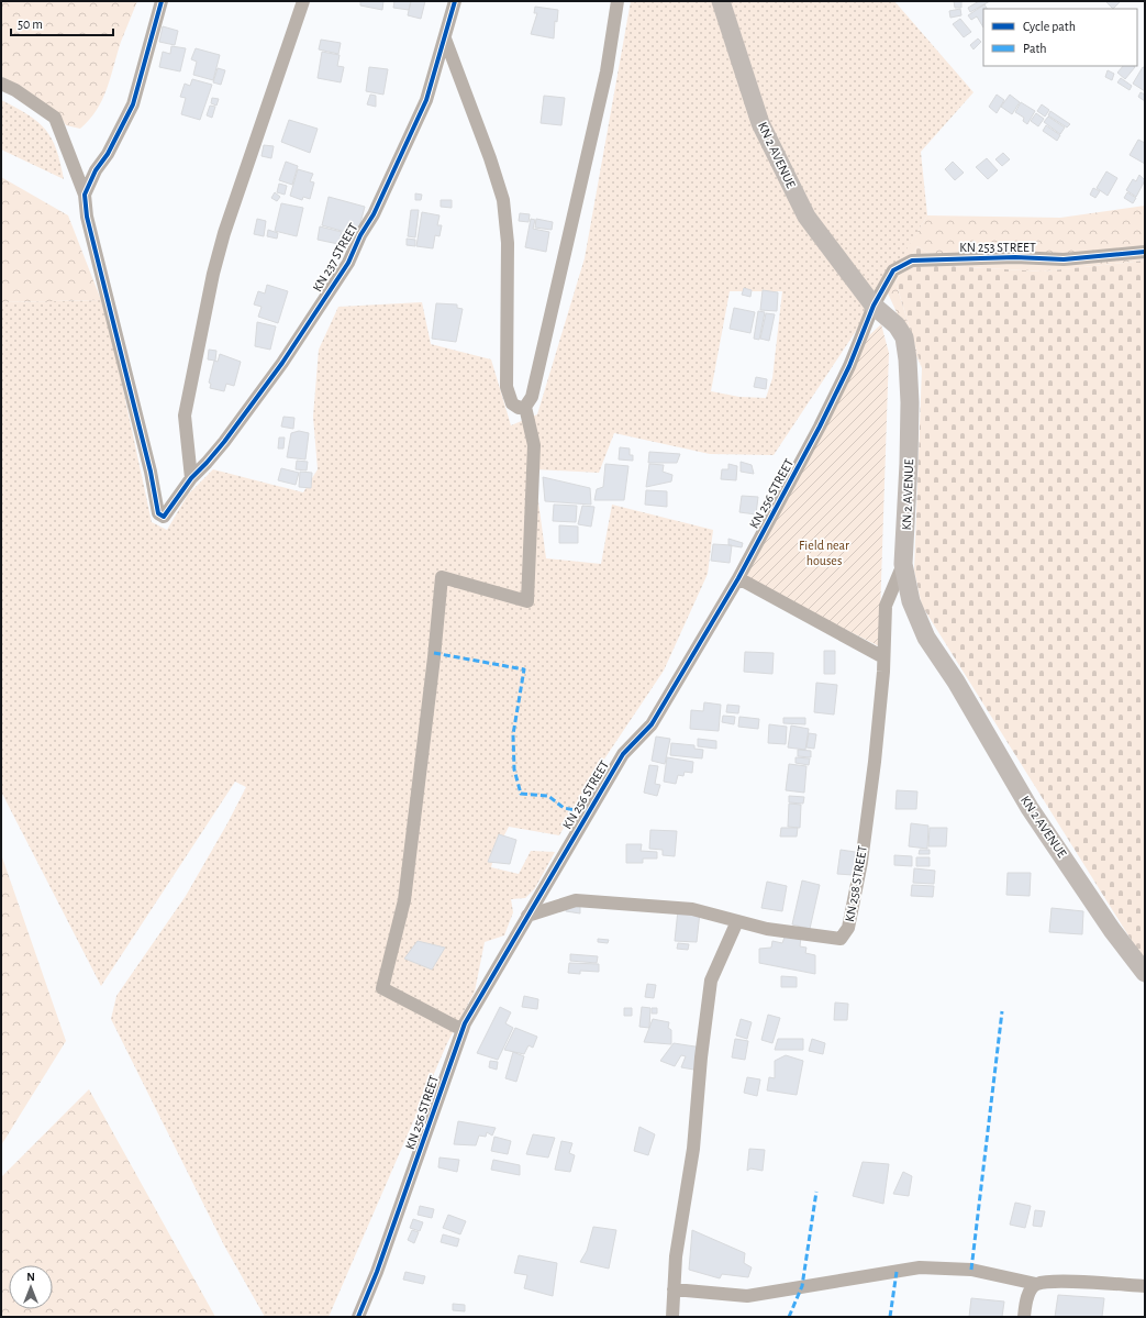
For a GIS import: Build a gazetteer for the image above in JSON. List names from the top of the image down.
{
  "streets": {
    "main road": ["KN 2 AVENUE"],
    "street": [
      "KN 253 STREET",
      "KN 237 STREET",
      "KN 256 STREET",
      "KN 258 STREET"
    ]
  },
  "crossings": [
    ["KN 2 AVENUE", "KN 253 STREET"],
    ["KN 2 AVENUE", "KN 256 STREET"],
    ["KN 2 AVENUE", "KN 258 STREET"],
    ["KN 253 STREET", "KN 256 STREET"],
    ["KN 256 STREET", "KN 258 STREET"]
  ],
  "parks": ["Field near houses"],
  "legend": ["Cycle path", "Path"],
  "scale_bar": "50 m",
  "north": "top"
}
